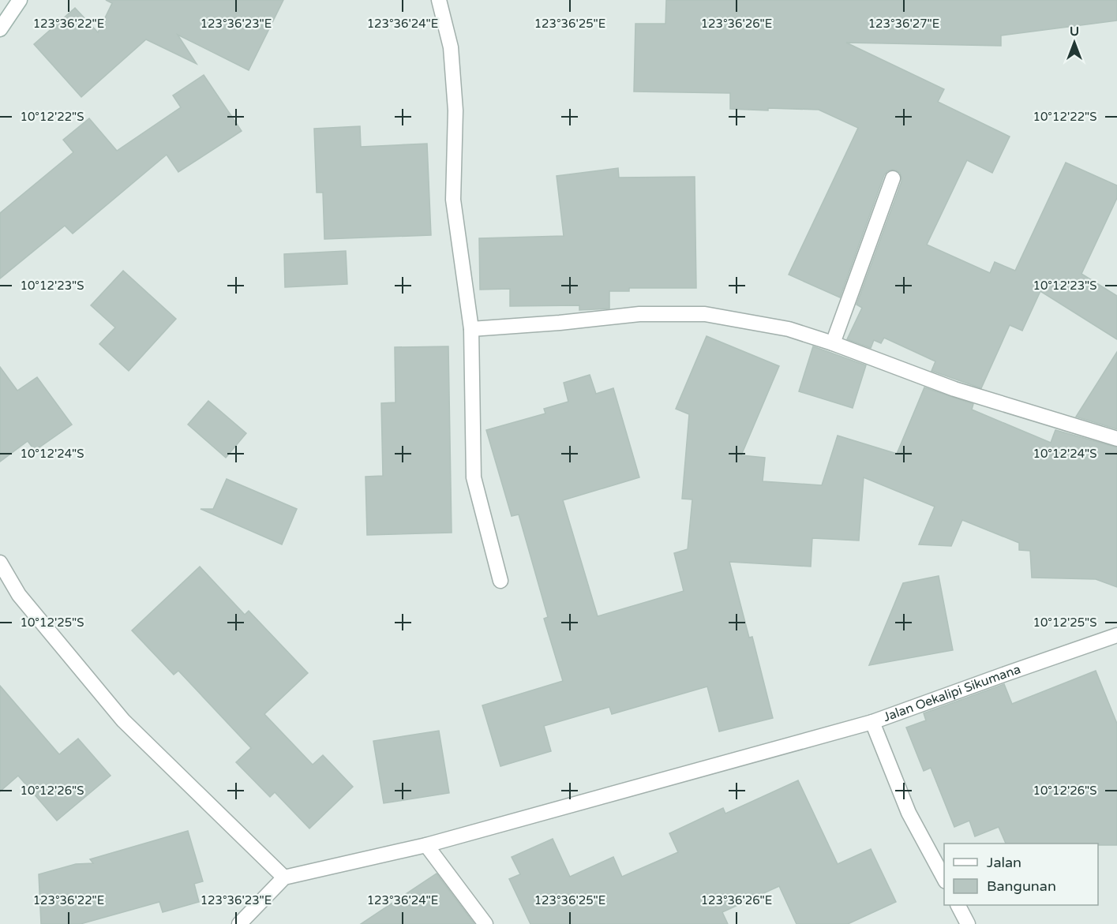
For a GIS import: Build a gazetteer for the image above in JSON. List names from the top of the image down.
{
  "streets": {
    "street": ["Jalan Oekalipi Sikumana"]
  },
  "legend": ["Jalan", "Bangunan"],
  "north": "top",
  "coordinates": [
    "123°36'22\"E",
    "123°36'23\"E",
    "123°36'24\"E",
    "123°36'25\"E",
    "123°36'26\"E",
    "123°36'27\"E",
    "10°12'22\"S",
    "10°12'23\"S",
    "10°12'24\"S",
    "10°12'25\"S",
    "10°12'26\"S"
  ]
}
